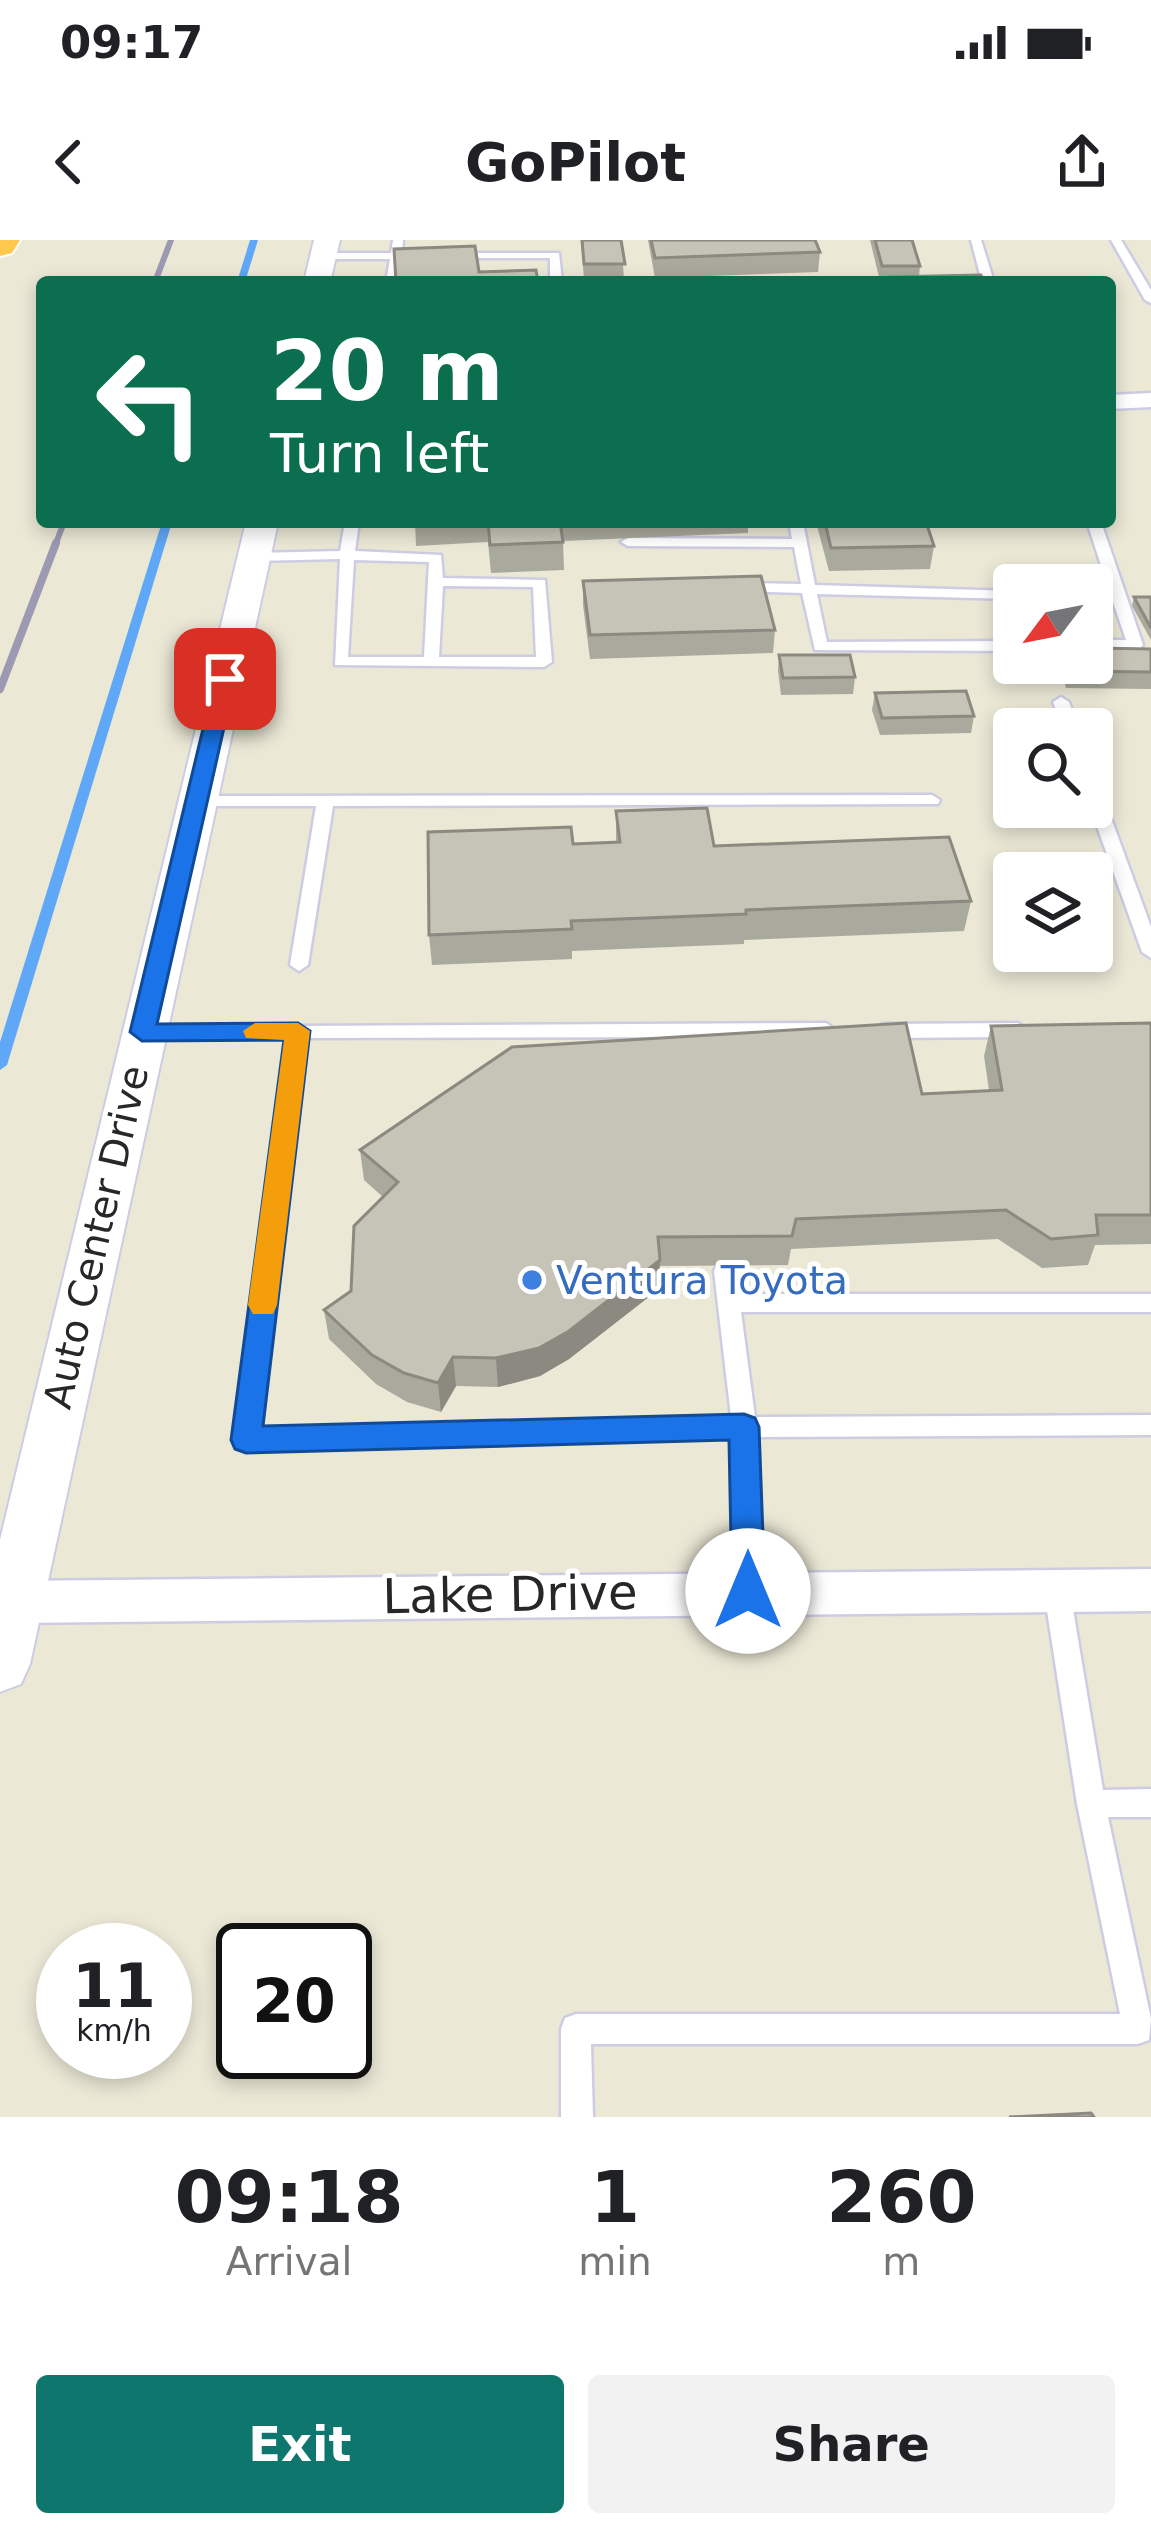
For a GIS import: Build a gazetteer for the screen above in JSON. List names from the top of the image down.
{
  "streets": {
    "street": ["Auto Center Drive", "Lake Drive"]
  },
  "crossings": [
    ["Auto Center Drive", "Lake Drive"]
  ],
  "places": ["Ventura Toyota"],
  "north": "bottom left",
  "page": {
    "status": "09:17",
    "header": "GoPilot",
    "turn": ["20 m", "Turn left"],
    "speed": "11 km/h",
    "limit": "20",
    "eta": [
      "09:18",
      "Arrival",
      "1",
      "min",
      "260",
      "m"
    ],
    "buttons": ["Exit", "Share"]
  }
}
